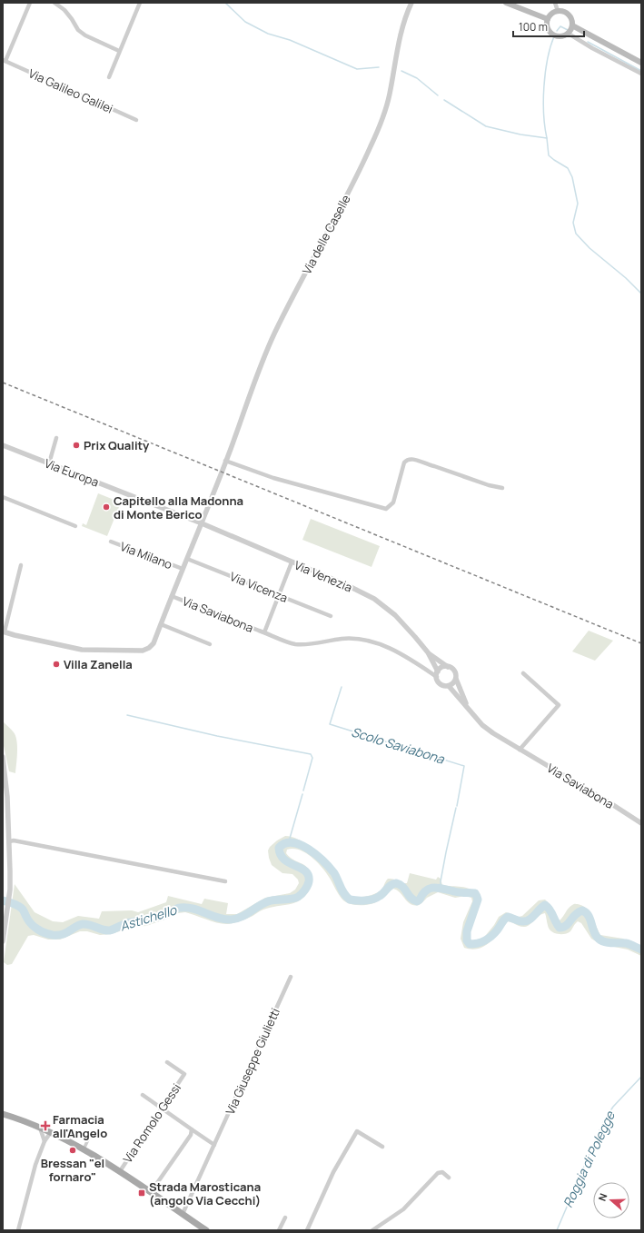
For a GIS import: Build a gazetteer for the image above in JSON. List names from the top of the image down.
{
  "streets": {
    "street": [
      "Via Galileo Galilei",
      "Via delle Caselle",
      "Via Europa",
      "Via Milano",
      "Via Venezia",
      "Via Vicenza",
      "Via Saviabona",
      "Via Giuseppe Giulietti",
      "Via Romolo Gessi"
    ]
  },
  "crossings": [
    ["Via delle Caselle", "Via Europa"],
    ["Via delle Caselle", "Via Milano"],
    ["Via delle Caselle", "Via Venezia"],
    ["Via delle Caselle", "Via Vicenza"],
    ["Via delle Caselle", "Via Saviabona"],
    ["Via Europa", "Via Venezia"],
    ["Via Venezia", "Via Saviabona"]
  ],
  "water": ["Scolo Saviabona", "Astichello", "Roggia di Polegge"],
  "places": {
    "other": [
      "Prix Quality",
      "Capitello alla Madonna di Monte Berico",
      "Villa Zanella",
      "Bressan \"el fornaro\""
    ],
    "health": ["Farmacia all'Angelo"],
    "transit": ["Strada Marosticana (angolo Via Cecchi)"]
  },
  "scale_bar": "100 m",
  "north": "left"
}
